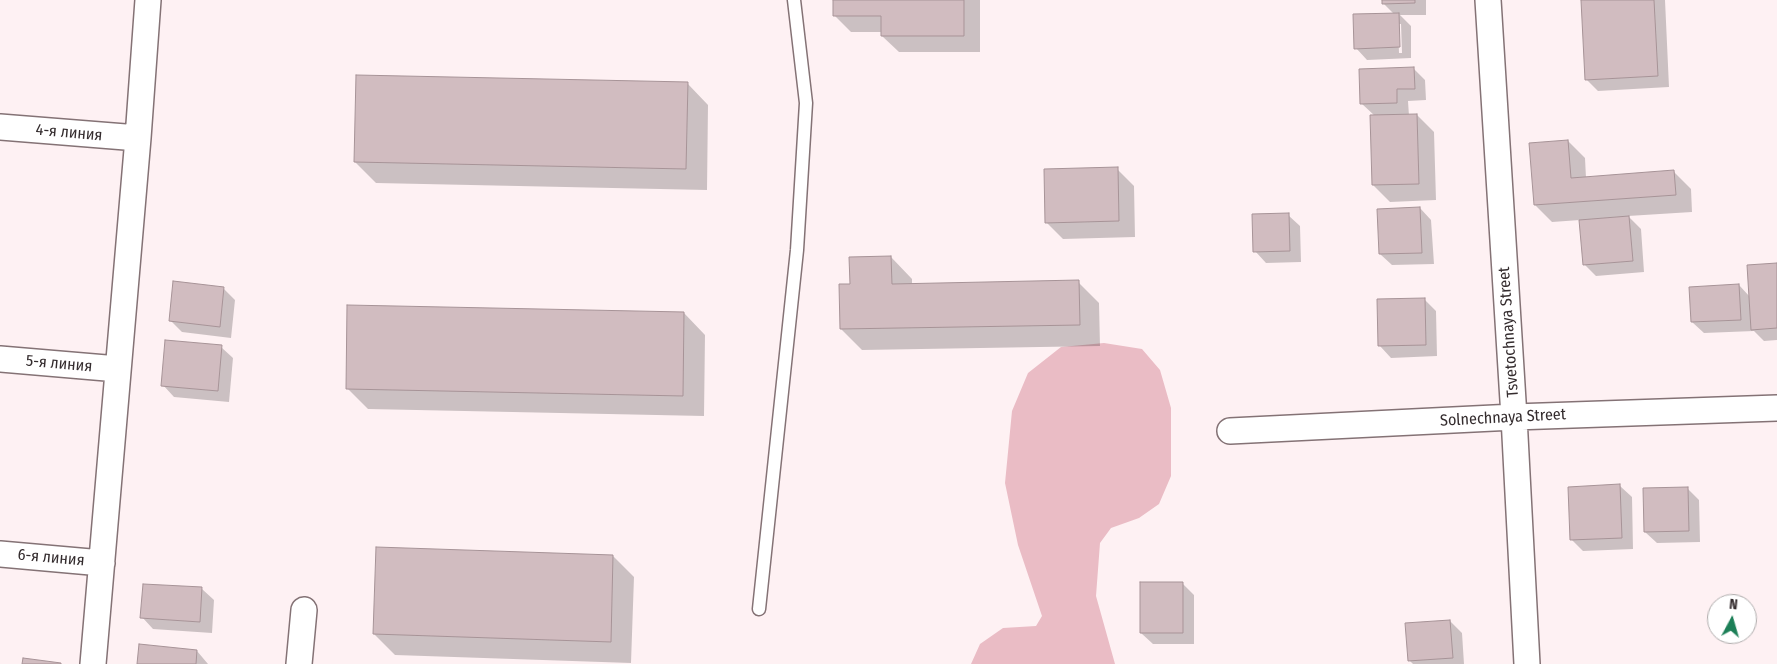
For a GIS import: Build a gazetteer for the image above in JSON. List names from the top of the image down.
{
  "streets": {
    "street": [
      "4-я линия",
      "Tsvetochnaya Street",
      "5-я линия",
      "Solnechnaya Street",
      "6-я линия"
    ]
  },
  "crossings": [
    ["Tsvetochnaya Street", "Solnechnaya Street"]
  ],
  "north": "top"
}
